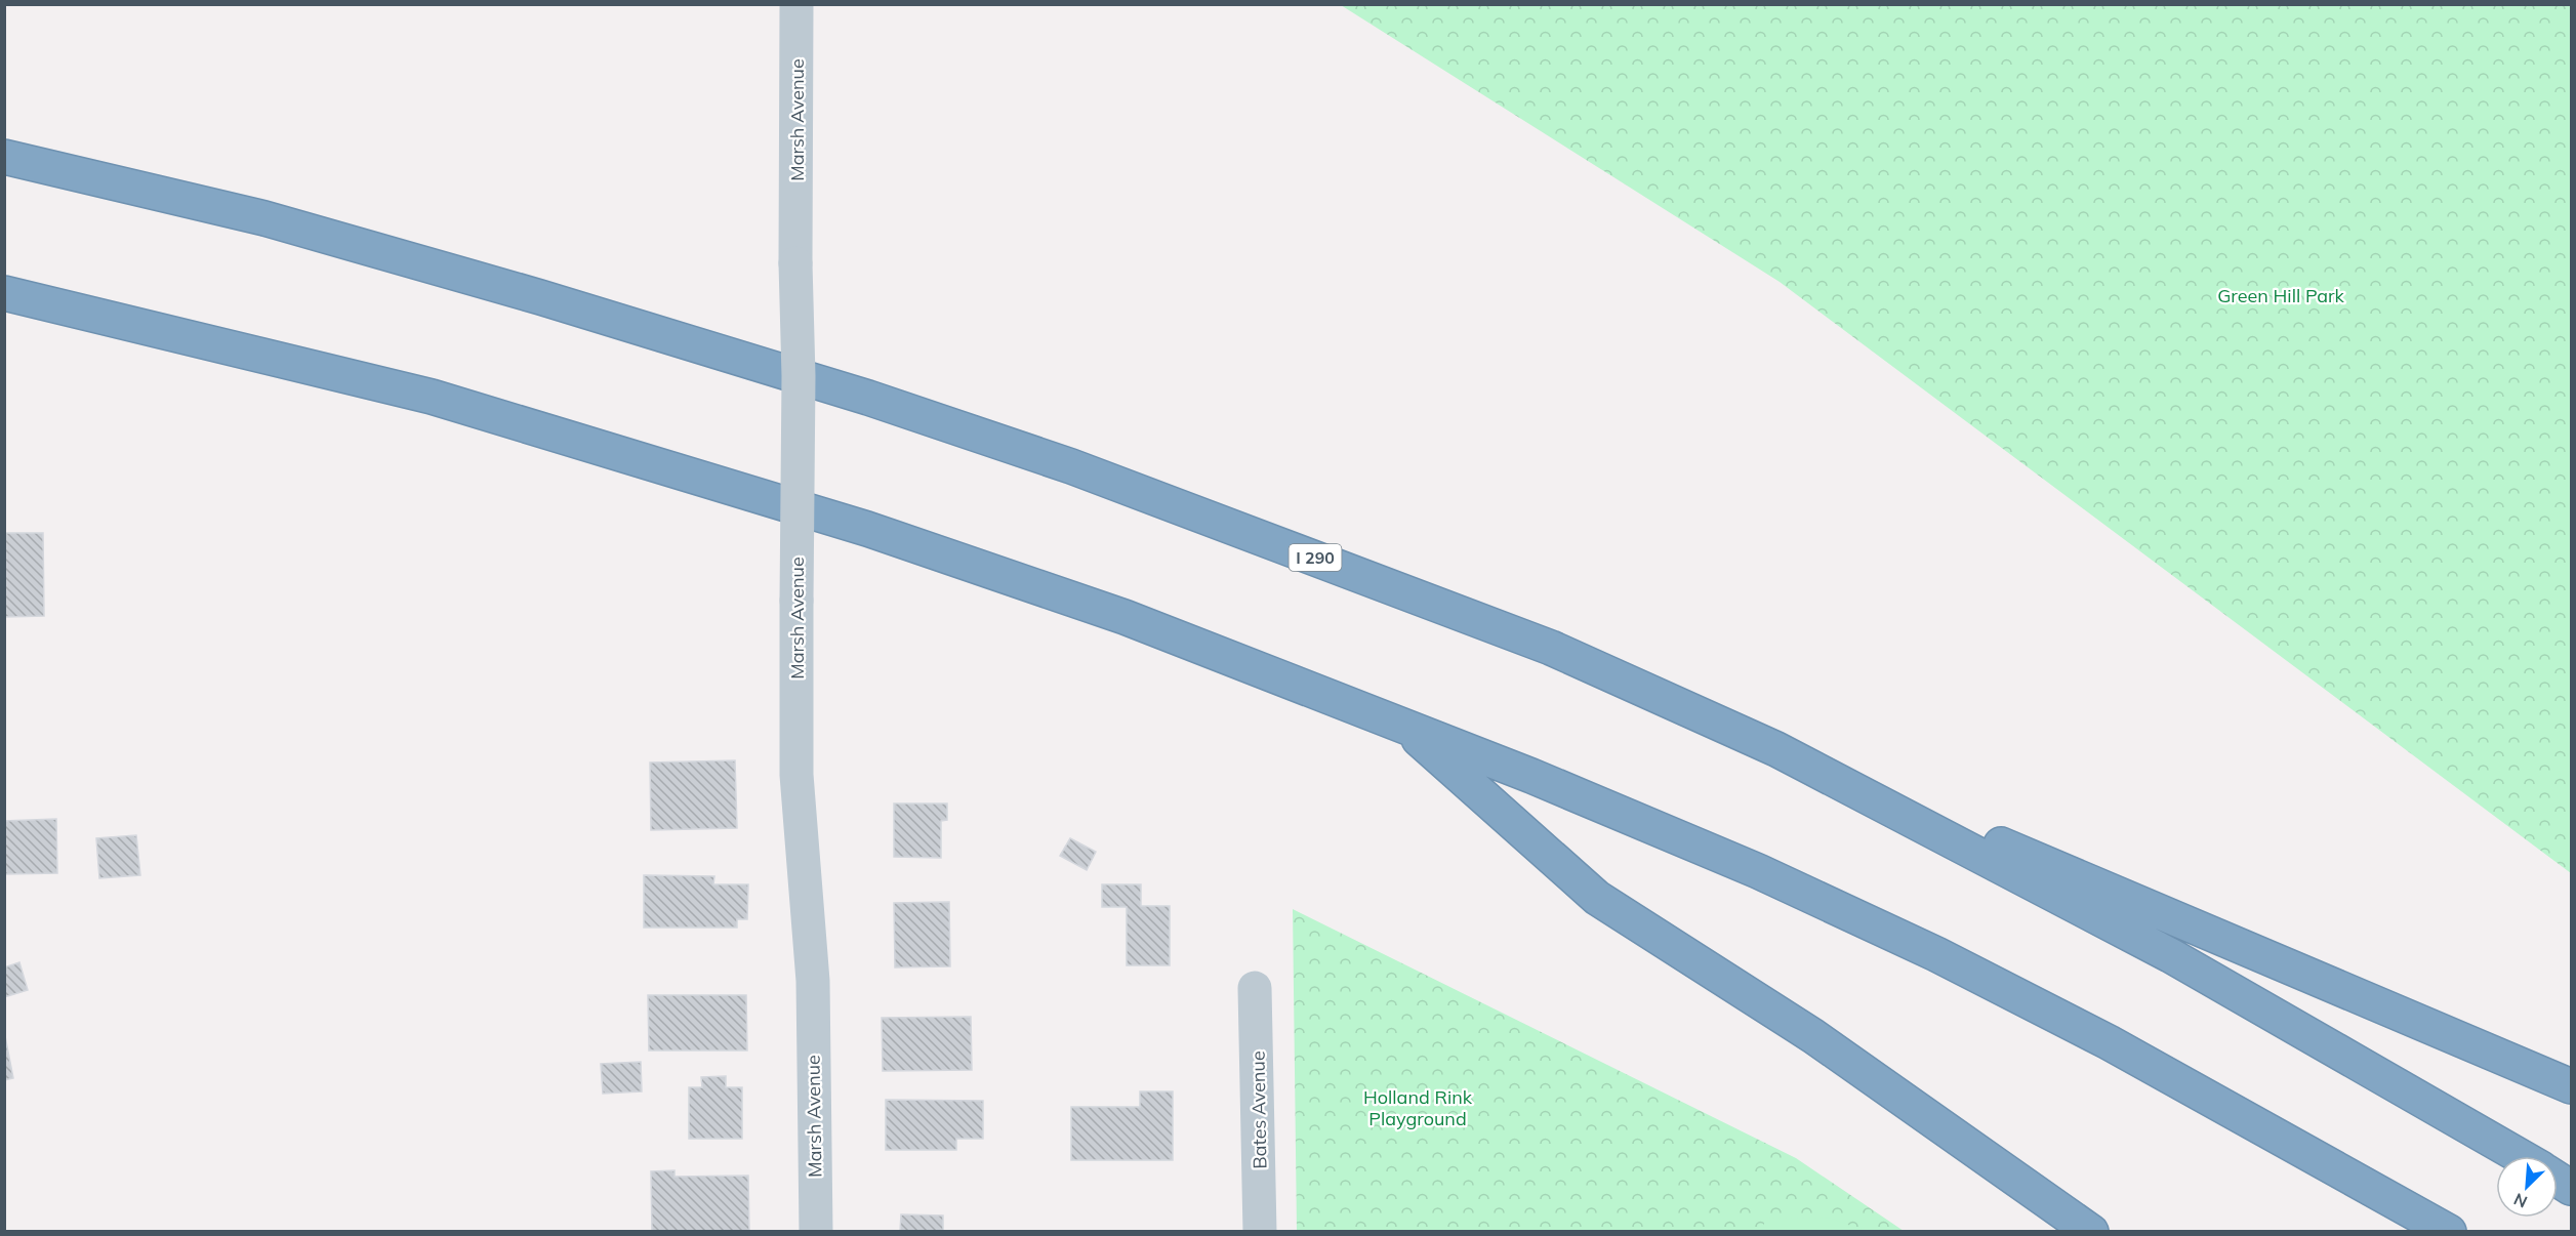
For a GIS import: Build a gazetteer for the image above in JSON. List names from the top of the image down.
{
  "streets": {
    "highway": ["I 290"],
    "street": ["Marsh Avenue", "Bates Avenue"]
  },
  "parks": ["Green Hill Park", "Holland Rink Playground"],
  "north": "bottom left"
}
